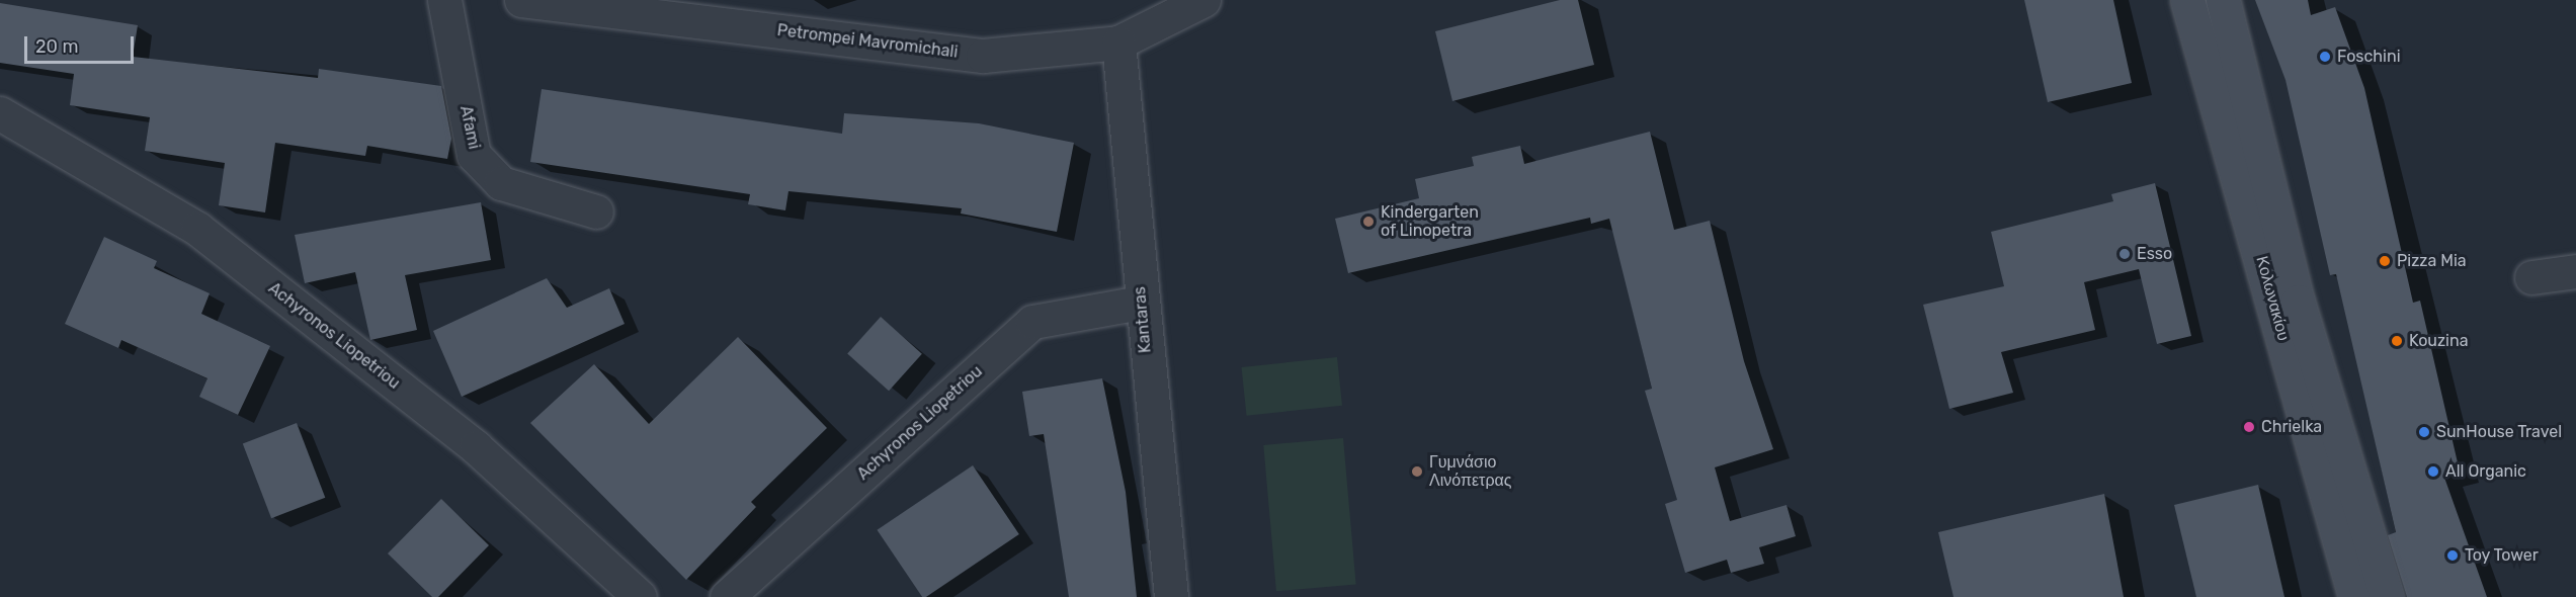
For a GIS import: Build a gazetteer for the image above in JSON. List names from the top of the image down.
{
  "streets": {
    "main road": ["Κολωνακίου"],
    "street": [
      "Petrompei Mavromichali",
      "Afami",
      "Kantaras",
      "Achyronos Liopetriou"
    ]
  },
  "crossings": [
    ["Petrompei Mavromichali", "Kantaras"],
    ["Kantaras", "Achyronos Liopetriou"]
  ],
  "places": [
    "Foschini",
    "Kindergarten of Linopetra",
    "Esso",
    "Pizza Mia",
    "Kouzina",
    "Chrielka",
    "SunHouse Travel",
    "Γυμνάσιο Λινόπετρας",
    "All Organic",
    "Toy Tower"
  ],
  "scale_bar": "20 m"
}
